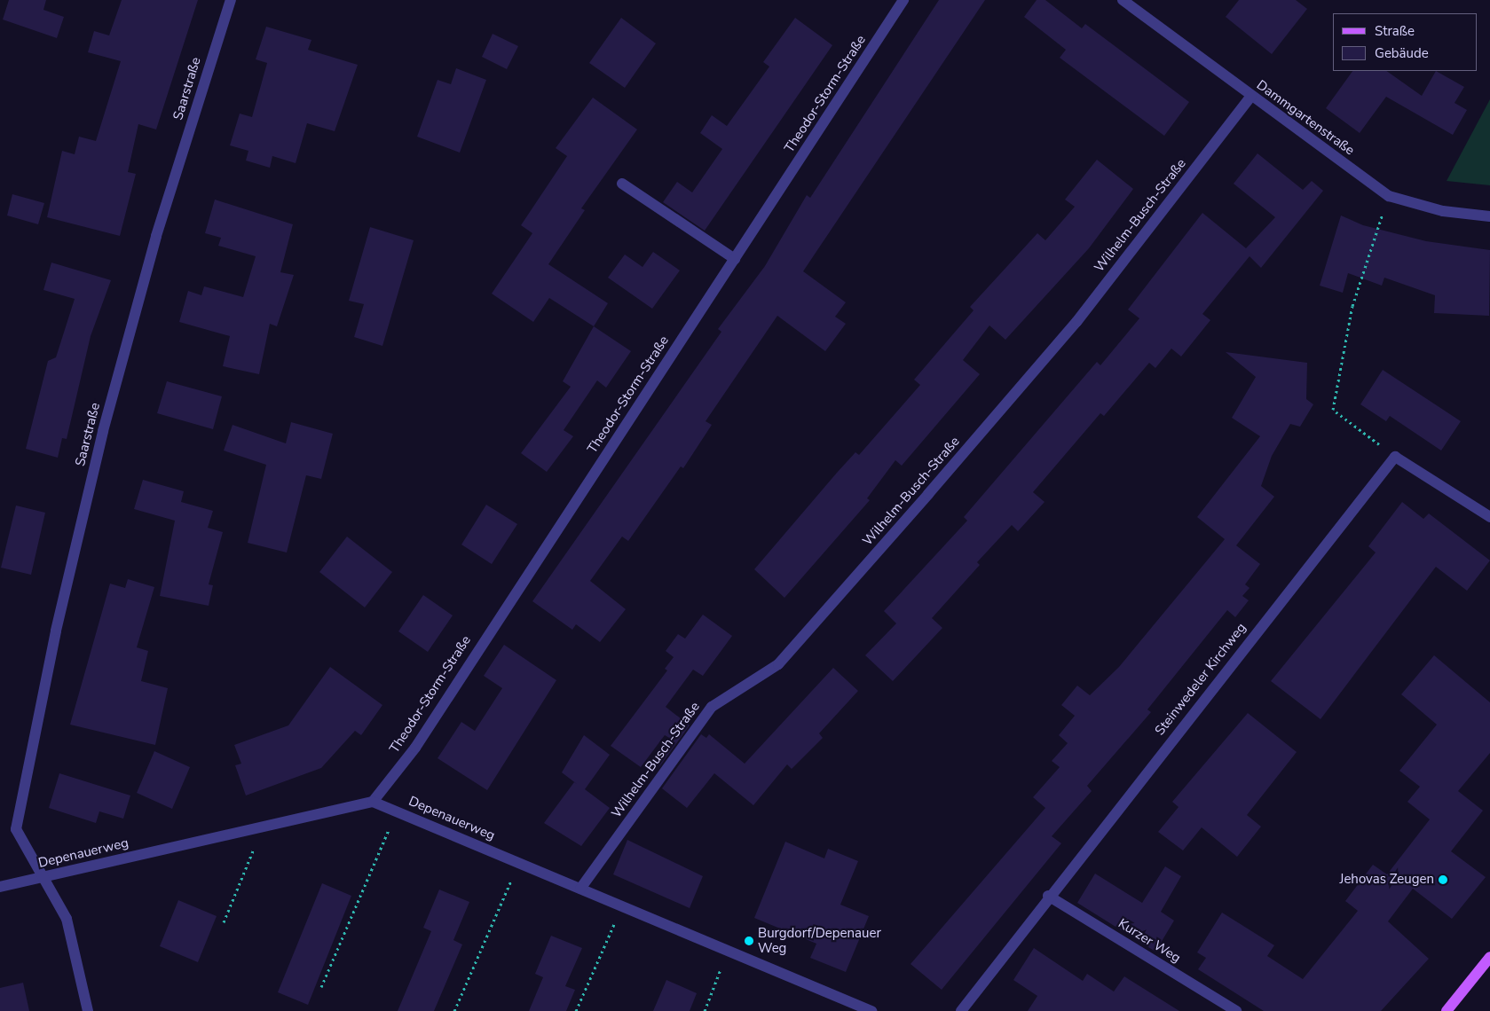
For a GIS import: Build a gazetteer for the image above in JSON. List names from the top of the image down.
{
  "streets": {
    "street": [
      "Saarstraße",
      "Theodor-Storm-Straße",
      "Dammgartenstraße",
      "Wilhelm-Busch-Straße",
      "Steinwedeler Kirchweg",
      "Depenauerweg",
      "Kurzer Weg"
    ]
  },
  "crossings": [
    ["Saarstraße", "Depenauerweg"],
    ["Theodor-Storm-Straße", "Depenauerweg"],
    ["Dammgartenstraße", "Wilhelm-Busch-Straße"],
    ["Wilhelm-Busch-Straße", "Depenauerweg"],
    ["Steinwedeler Kirchweg", "Kurzer Weg"]
  ],
  "places": ["Jehovas Zeugen", "Burgdorf/Depenauer Weg"],
  "legend": ["Straße", "Gebäude"]
}
